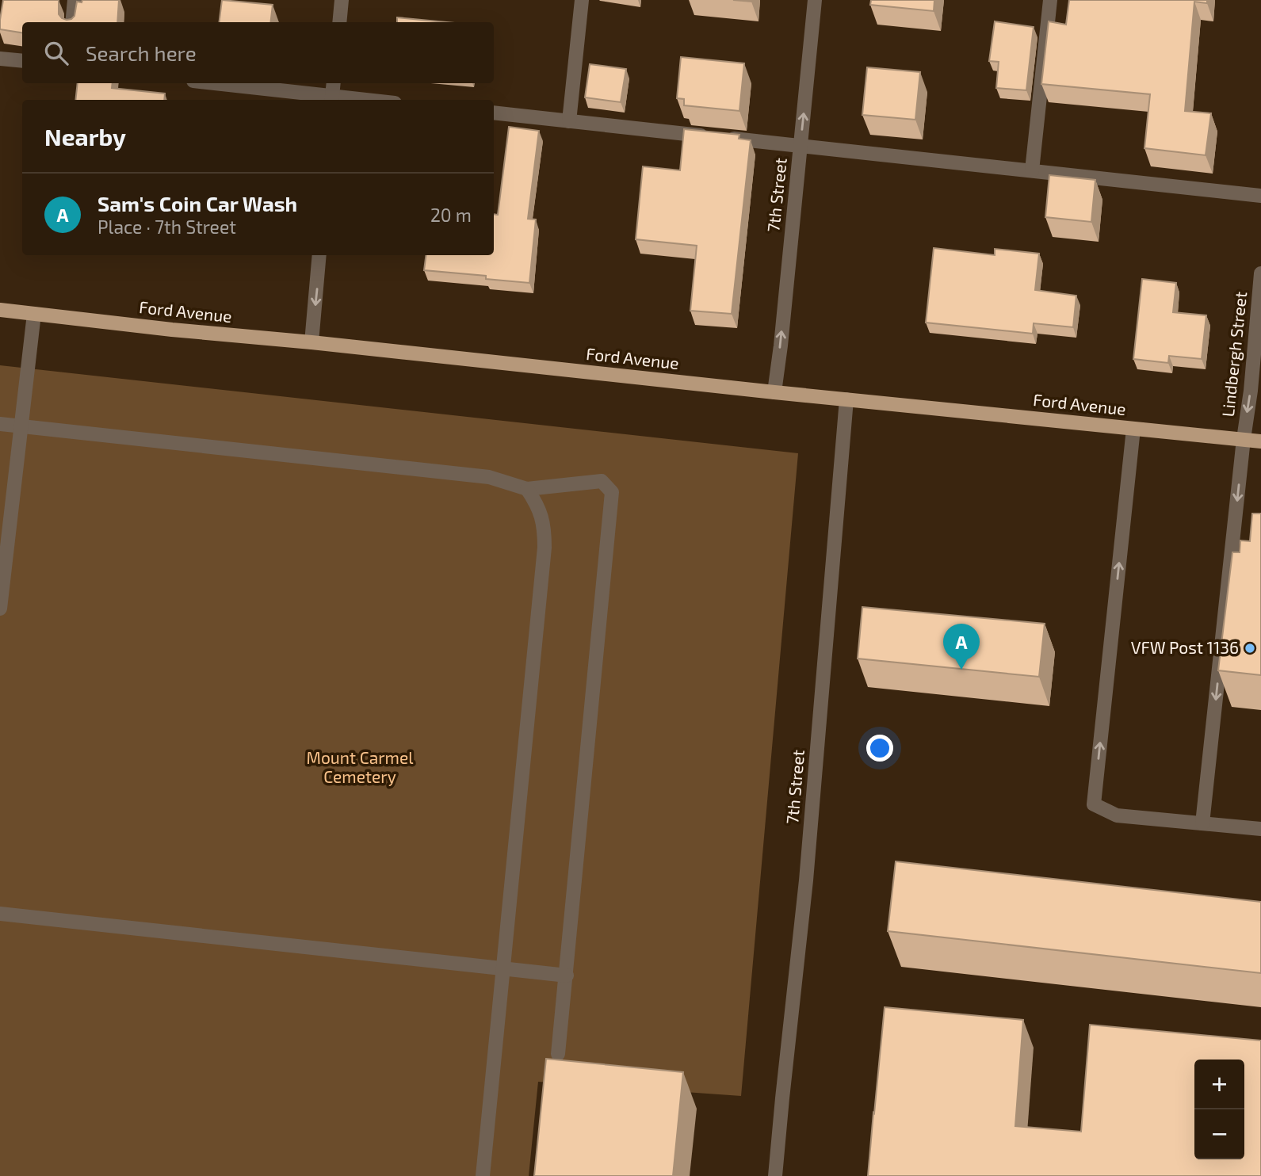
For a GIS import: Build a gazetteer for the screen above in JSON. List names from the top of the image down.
{
  "streets": {
    "main road": ["Ford Avenue"],
    "street": ["7th Street", "Lindbergh Street"]
  },
  "crossings": [
    ["7th Street", "Ford Avenue"],
    ["Ford Avenue", "Lindbergh Street"]
  ],
  "one_way": ["Lindbergh Street"],
  "parks": ["Mount Carmel Cemetery"],
  "places": ["VFW Post 1136"],
  "page": {
    "search": "Search here",
    "heading": "Nearby",
    "list": [
      {
        "mark": "A",
        "name": "Sam's Coin Car Wash",
        "note": "Place · 7th Street",
        "value": "20 m"
      }
    ],
    "pins": "A",
    "map_buttons": ["+", "−"]
  }
}
